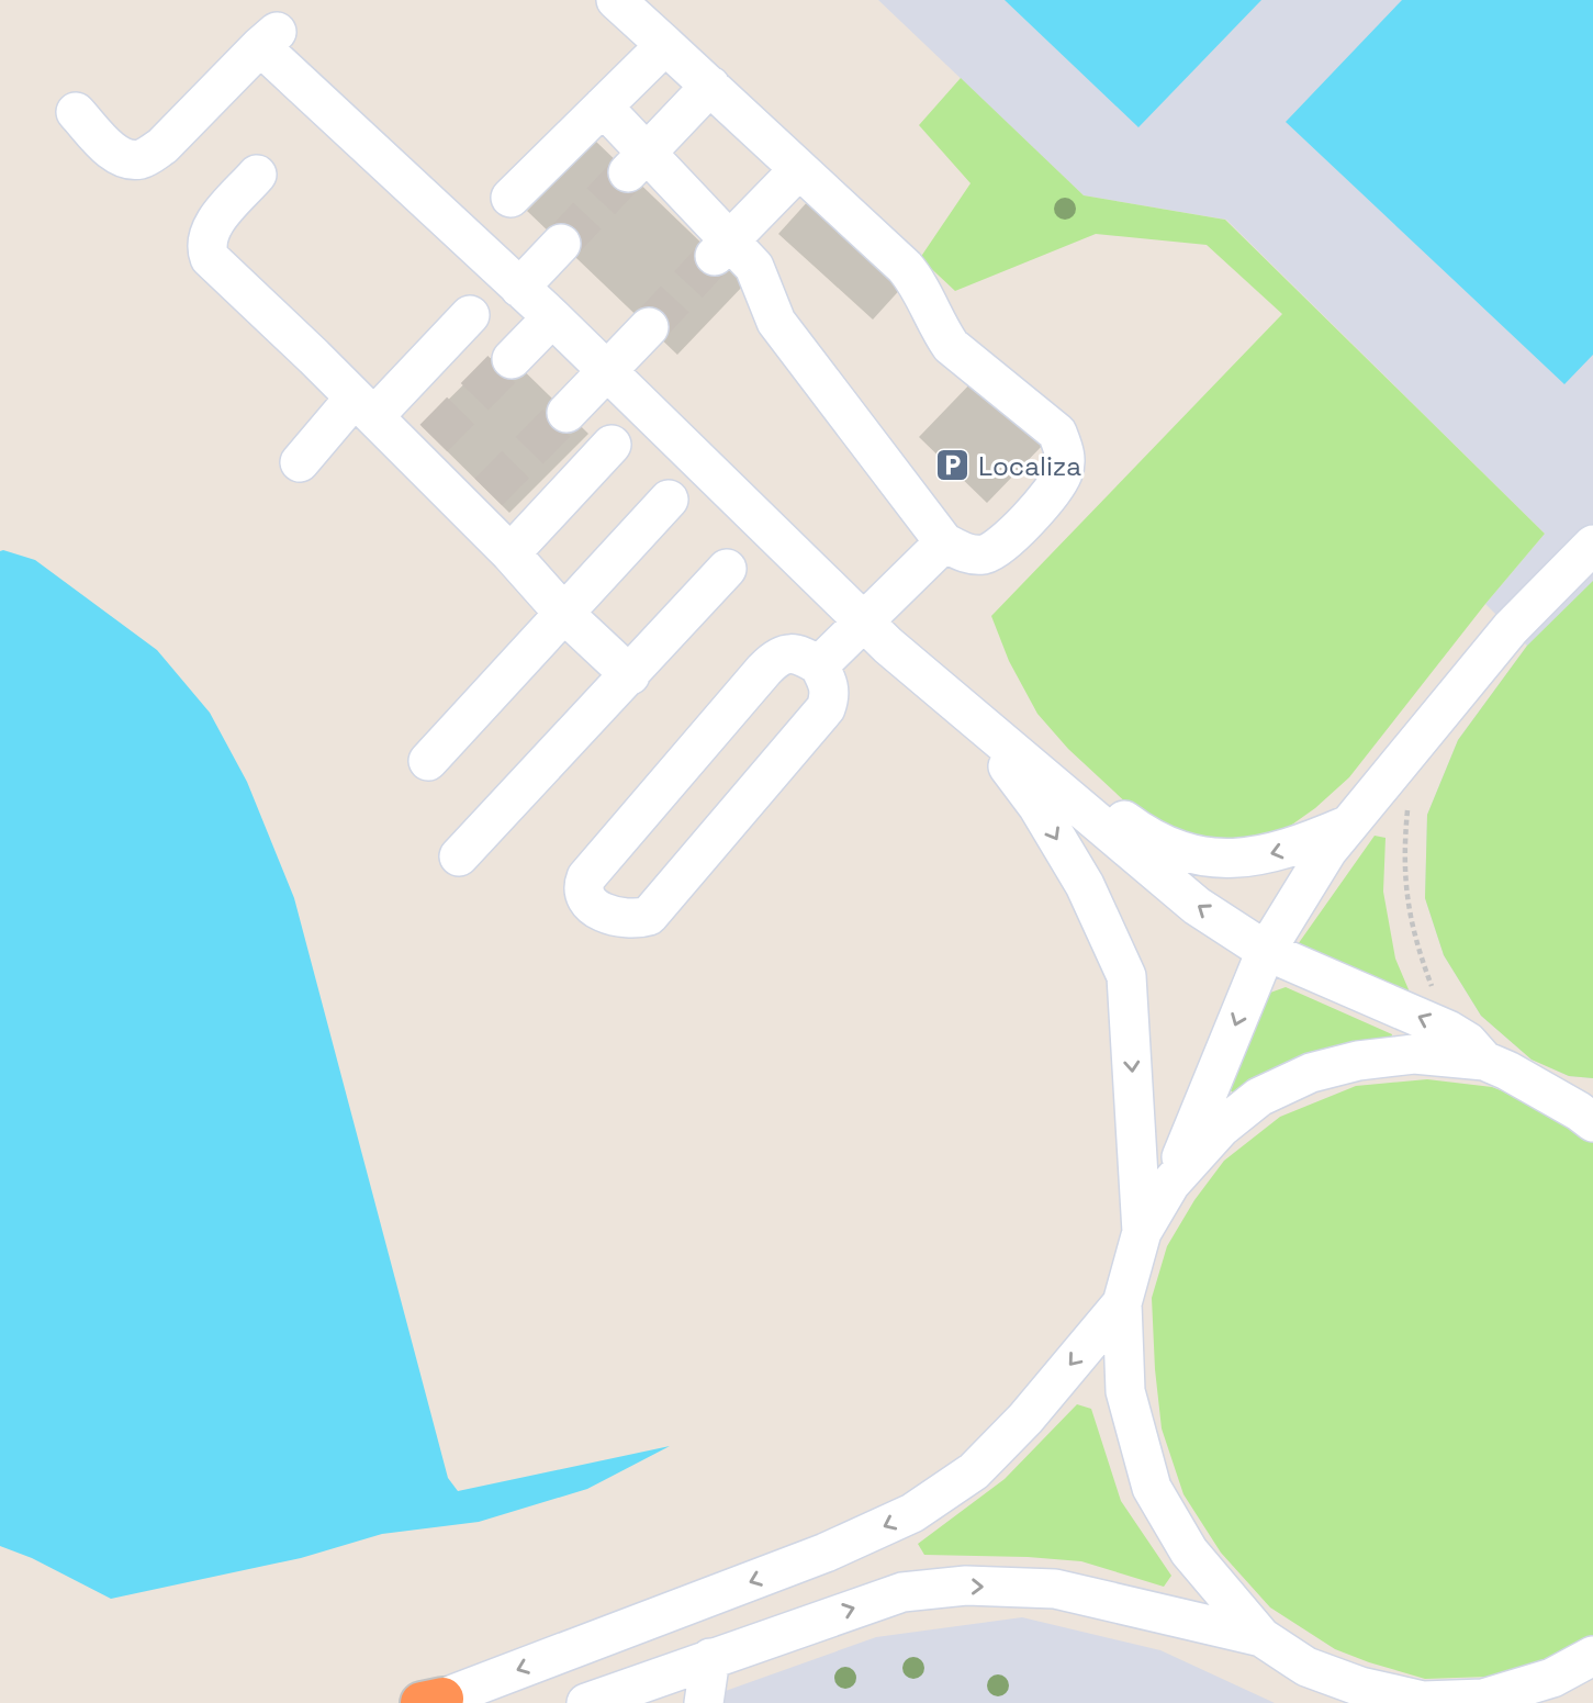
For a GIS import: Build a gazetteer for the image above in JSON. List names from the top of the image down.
{
  "places": {
    "parking": ["Localiza"]
  }
}
